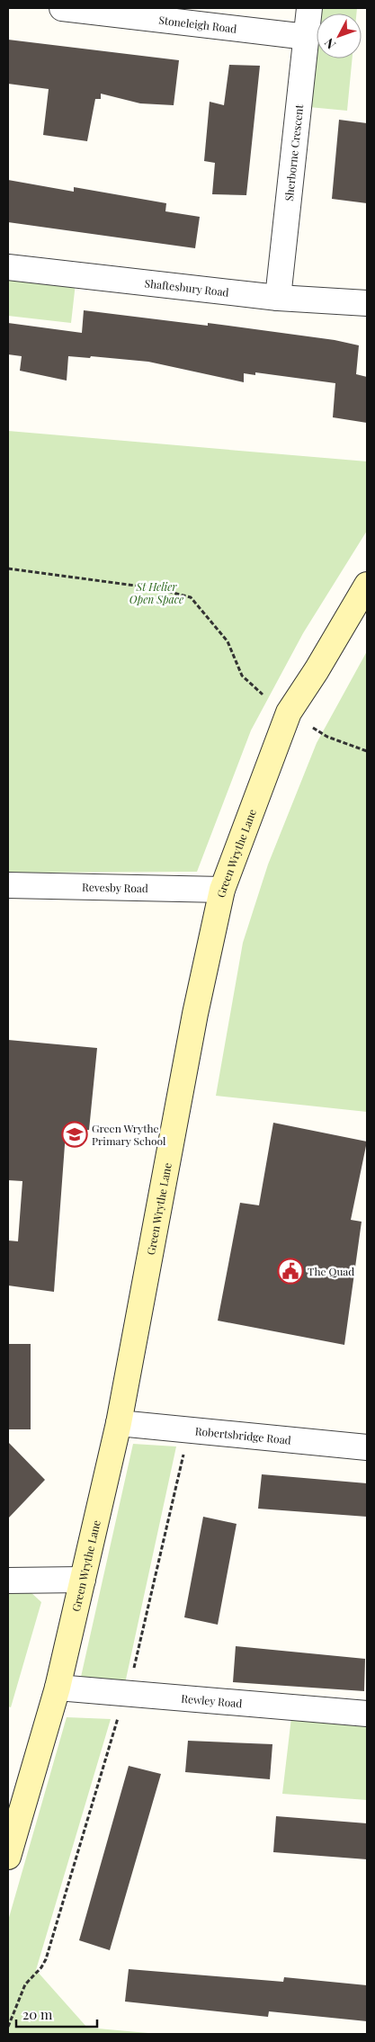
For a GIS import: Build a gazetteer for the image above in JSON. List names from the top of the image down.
{
  "streets": {
    "street": [
      "Stoneleigh Road",
      "Sherborne Crescent",
      "Shaftesbury Road",
      "Green Wrythe Lane",
      "Revesby Road",
      "Robertsbridge Road",
      "Rewley Road"
    ]
  },
  "crossings": [
    ["Stoneleigh Road", "Sherborne Crescent"],
    ["Sherborne Crescent", "Shaftesbury Road"],
    ["Green Wrythe Lane", "Revesby Road"],
    ["Green Wrythe Lane", "Robertsbridge Road"],
    ["Green Wrythe Lane", "Rewley Road"]
  ],
  "parks": ["St Helier Open Space"],
  "places": {
    "school or university": ["Green Wrythe Primary School"],
    "public building": ["The Quad"]
  },
  "scale_bar": "20 m",
  "north": "bottom left"
}
